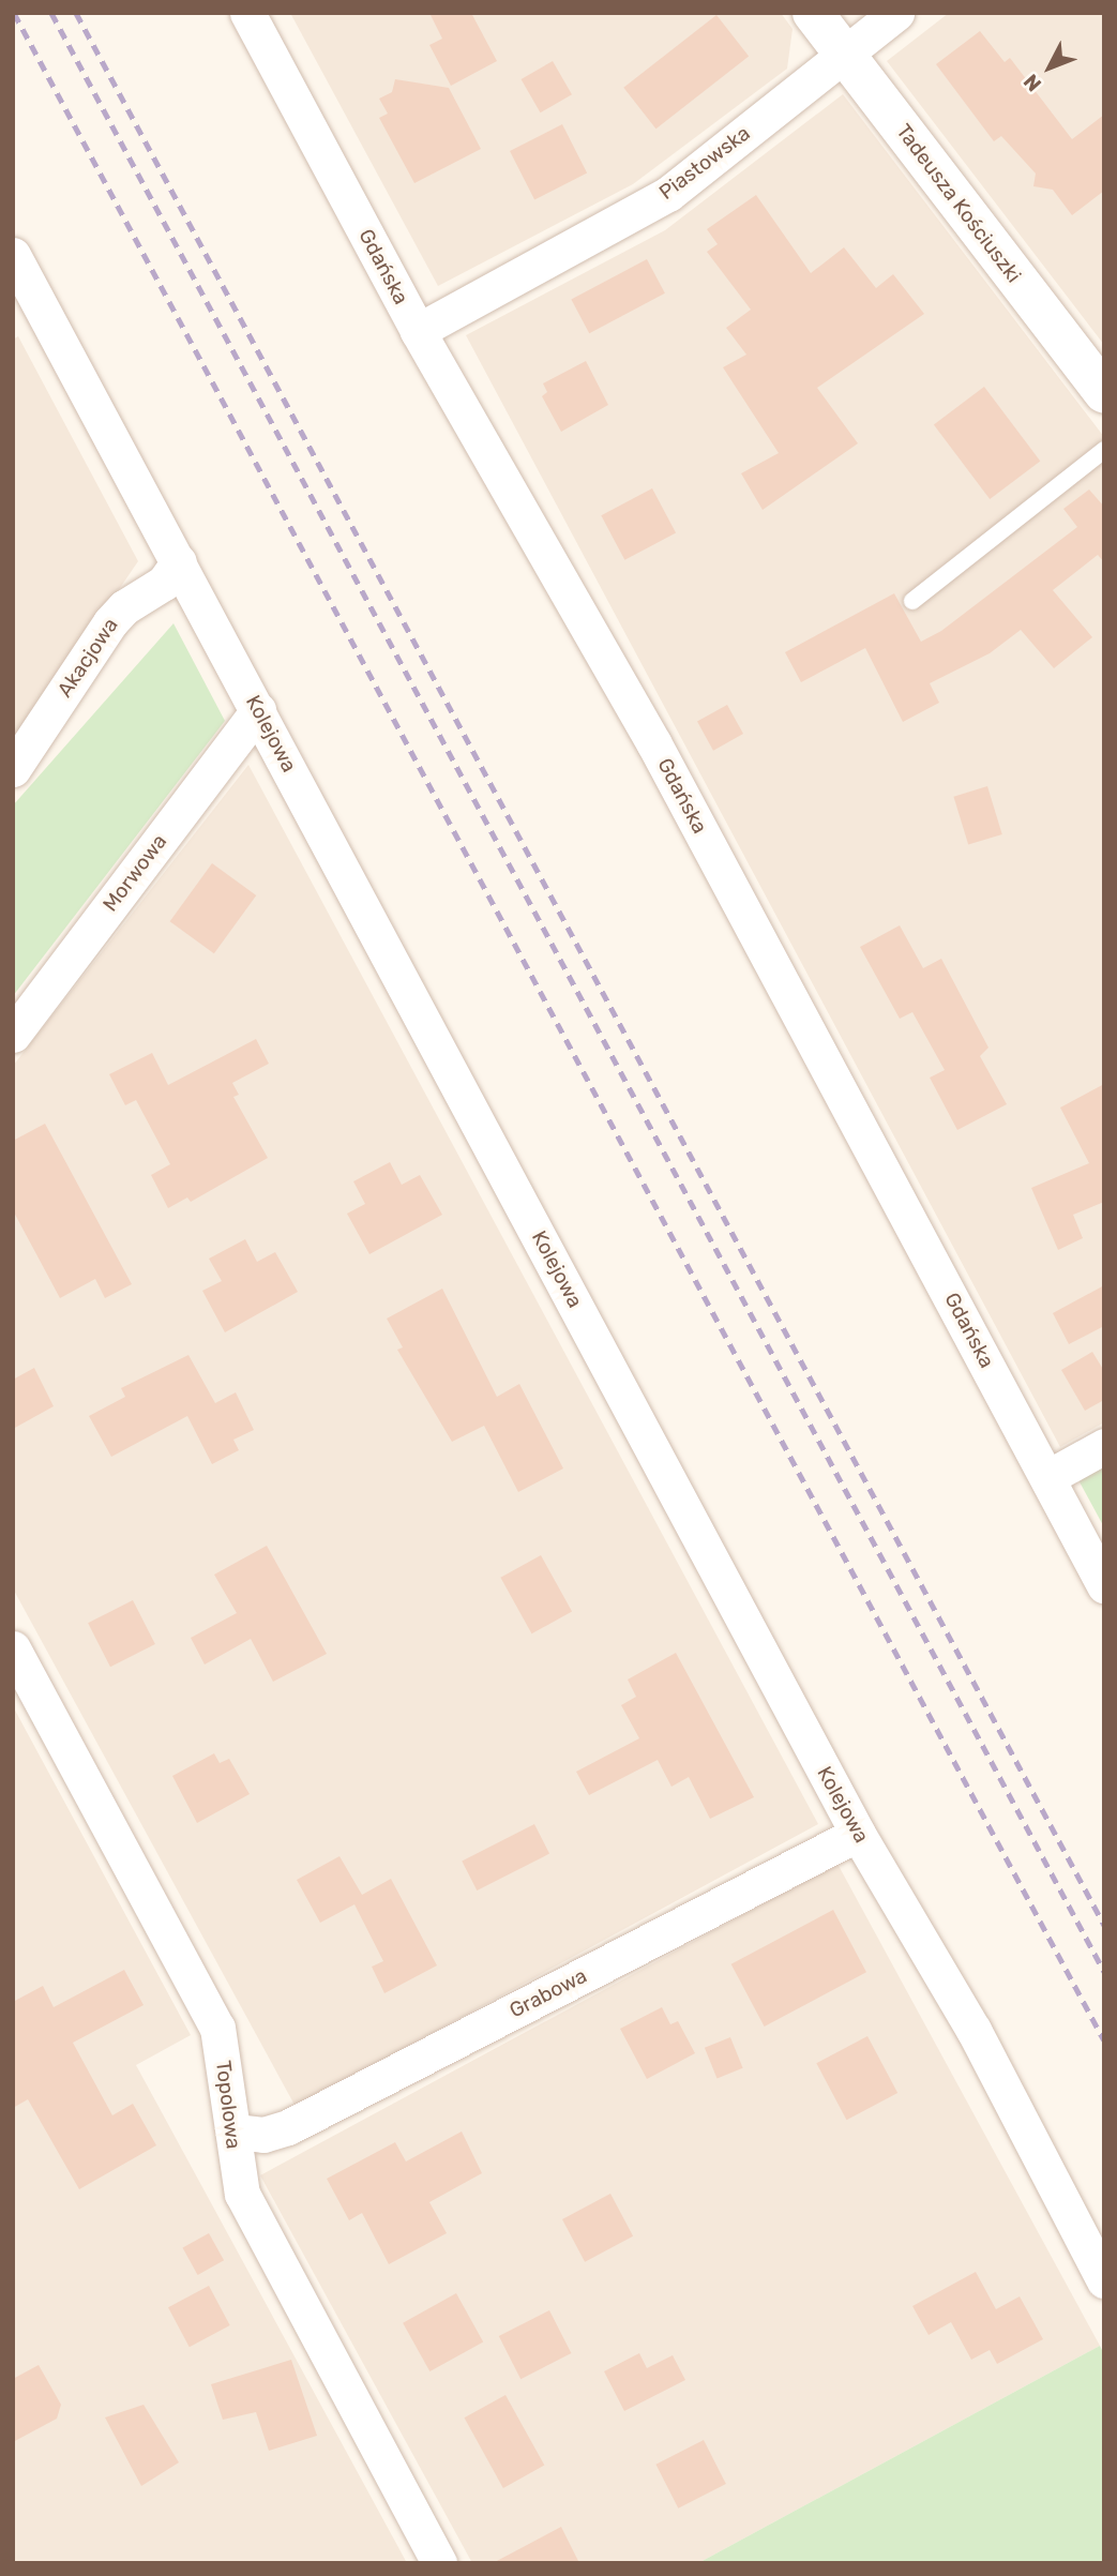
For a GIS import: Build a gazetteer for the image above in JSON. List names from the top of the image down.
{
  "streets": {
    "street": [
      "Piastowska",
      "Tadeusza Kościuszki",
      "Gdańska",
      "Akacjowa",
      "Kolejowa",
      "Morwowa",
      "Grabowa",
      "Topolowa"
    ]
  },
  "crossings": [
    ["Piastowska", "Tadeusza Kościuszki"],
    ["Piastowska", "Gdańska"],
    ["Akacjowa", "Kolejowa"],
    ["Kolejowa", "Morwowa"],
    ["Kolejowa", "Grabowa"],
    ["Grabowa", "Topolowa"]
  ],
  "north": "bottom left"
}
